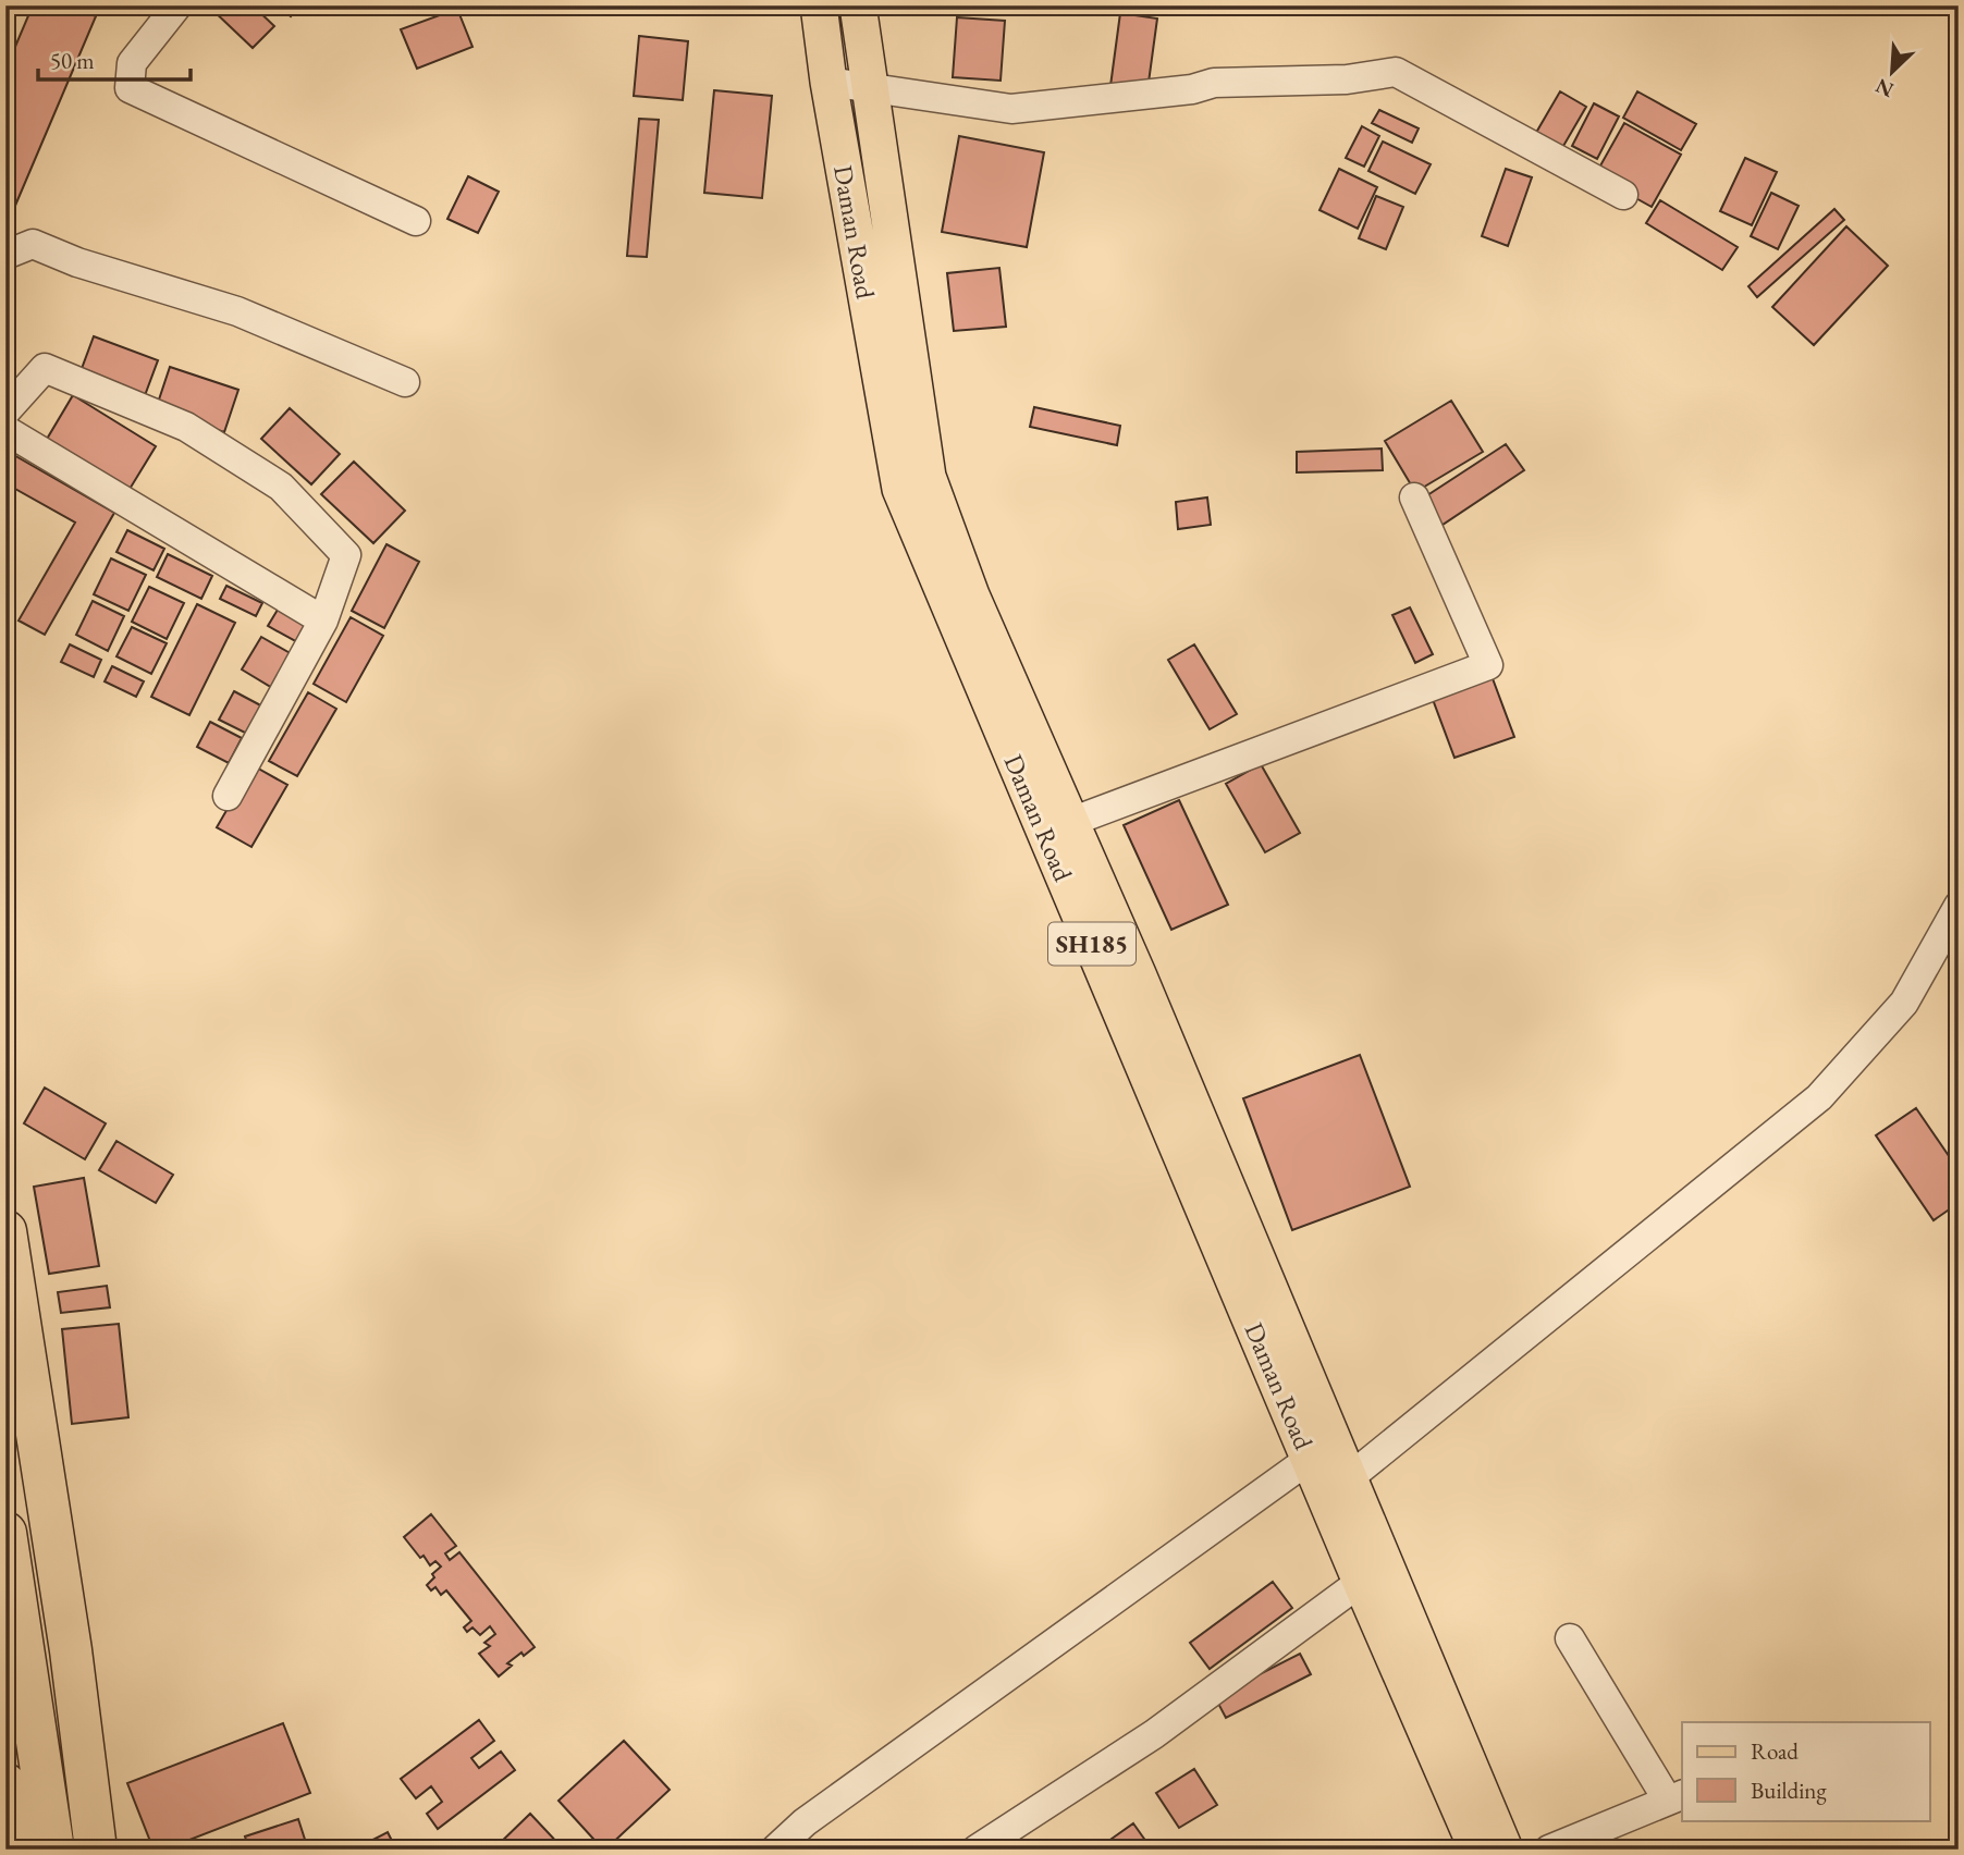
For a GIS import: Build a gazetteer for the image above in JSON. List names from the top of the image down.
{
  "streets": {
    "main road": ["Daman Road", "SH185"]
  },
  "legend": ["Road", "Building"],
  "scale_bar": "50 m",
  "north": "bottom left"
}
